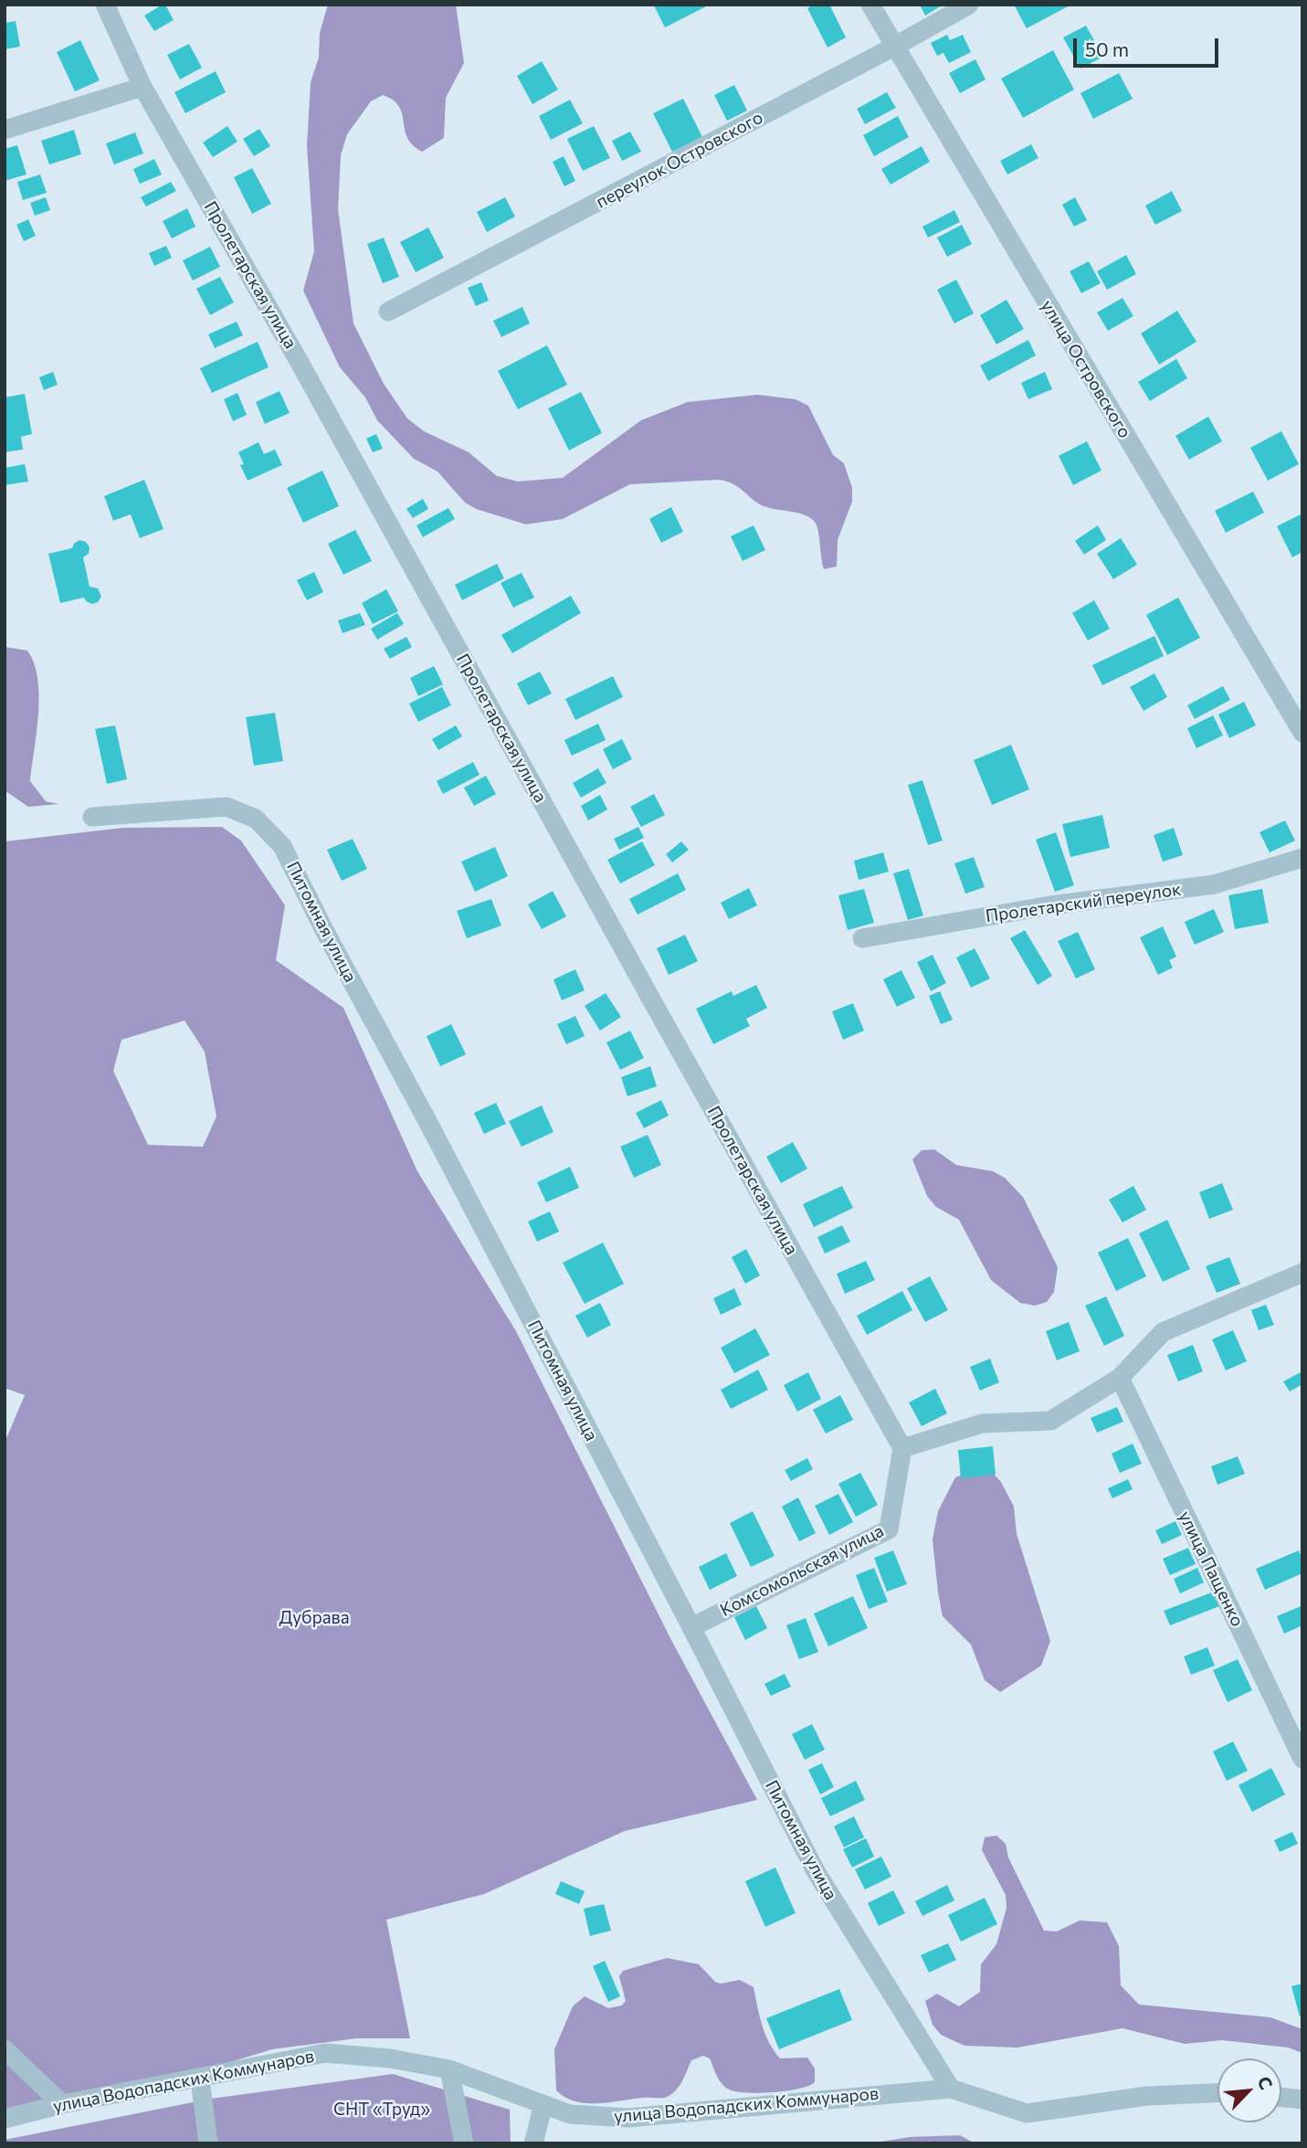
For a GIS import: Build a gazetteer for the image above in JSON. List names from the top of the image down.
{
  "streets": {
    "street": [
      "переулок Островского",
      "Пролетарская улица",
      "улица Островского",
      "Пролетарский переулок",
      "Питомная улица",
      "улица Пащенко",
      "Комсомольская улица",
      "улица Водопадских Коммунаров"
    ]
  },
  "crossings": [
    ["переулок Островского", "улица Островского"],
    ["Пролетарская улица", "Комсомольская улица"],
    ["Питомная улица", "Комсомольская улица"],
    ["Питомная улица", "улица Водопадских Коммунаров"]
  ],
  "parks": ["Дубрава", "СНТ «Труд»"],
  "scale_bar": "50 m",
  "north": "top right"
}
